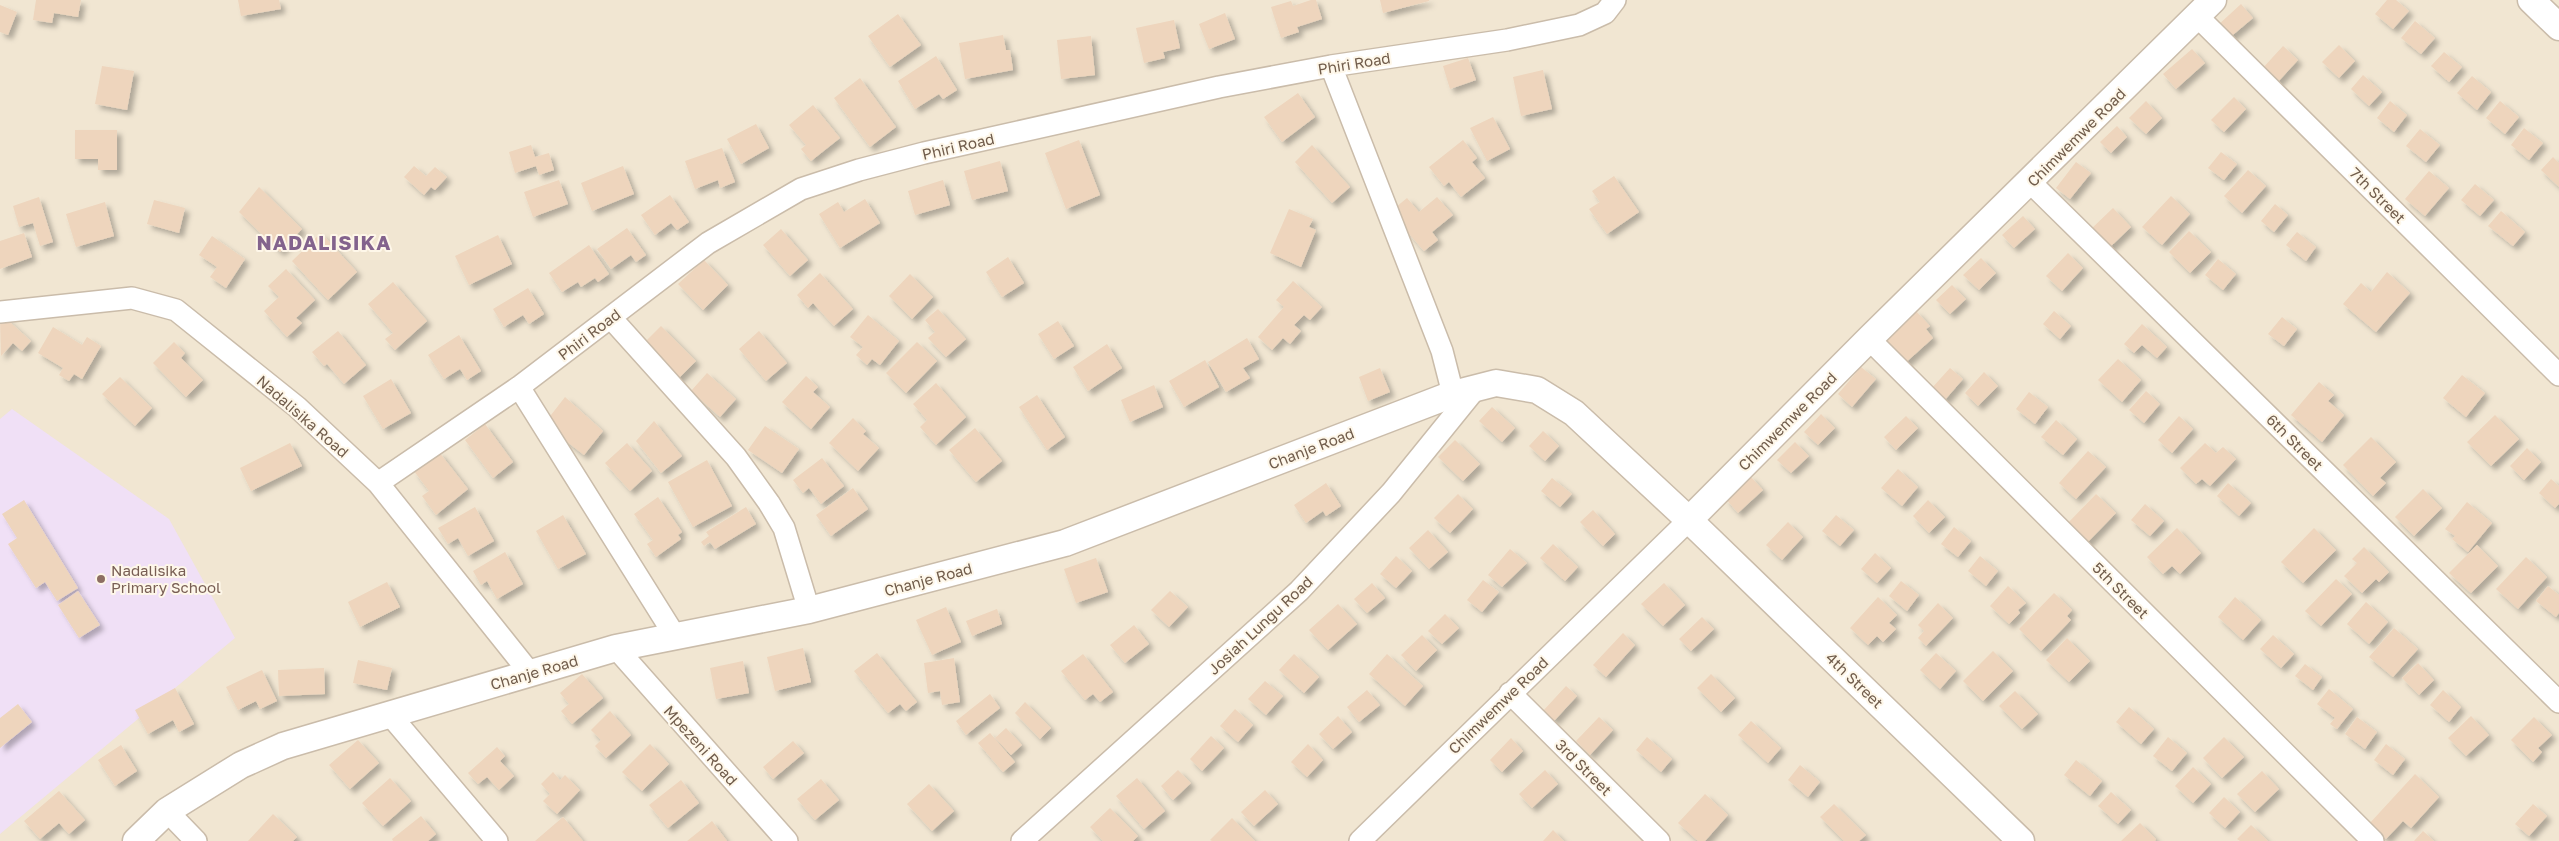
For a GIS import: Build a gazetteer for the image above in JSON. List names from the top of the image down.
{
  "streets": {
    "street": [
      "Phiri Road",
      "Chimwemwe Road",
      "7th Street",
      "Nadalisika Road",
      "6th Street",
      "Chanje Road",
      "5th Street",
      "Josiah Lungu Road",
      "4th Street",
      "Mpezeni Road",
      "3rd Street"
    ]
  },
  "crossings": [
    ["Phiri Road", "Nadalisika Road"],
    ["Chimwemwe Road", "7th Street"],
    ["Chimwemwe Road", "6th Street"],
    ["Chimwemwe Road", "Chanje Road"],
    ["Chimwemwe Road", "5th Street"],
    ["Chimwemwe Road", "4th Street"],
    ["Chimwemwe Road", "3rd Street"],
    ["Nadalisika Road", "Chanje Road"],
    ["Chanje Road", "Josiah Lungu Road"],
    ["Chanje Road", "4th Street"],
    ["Chanje Road", "Mpezeni Road"]
  ],
  "districts": ["NADALISIKA"],
  "places": ["Nadalisika Primary School"]
}
